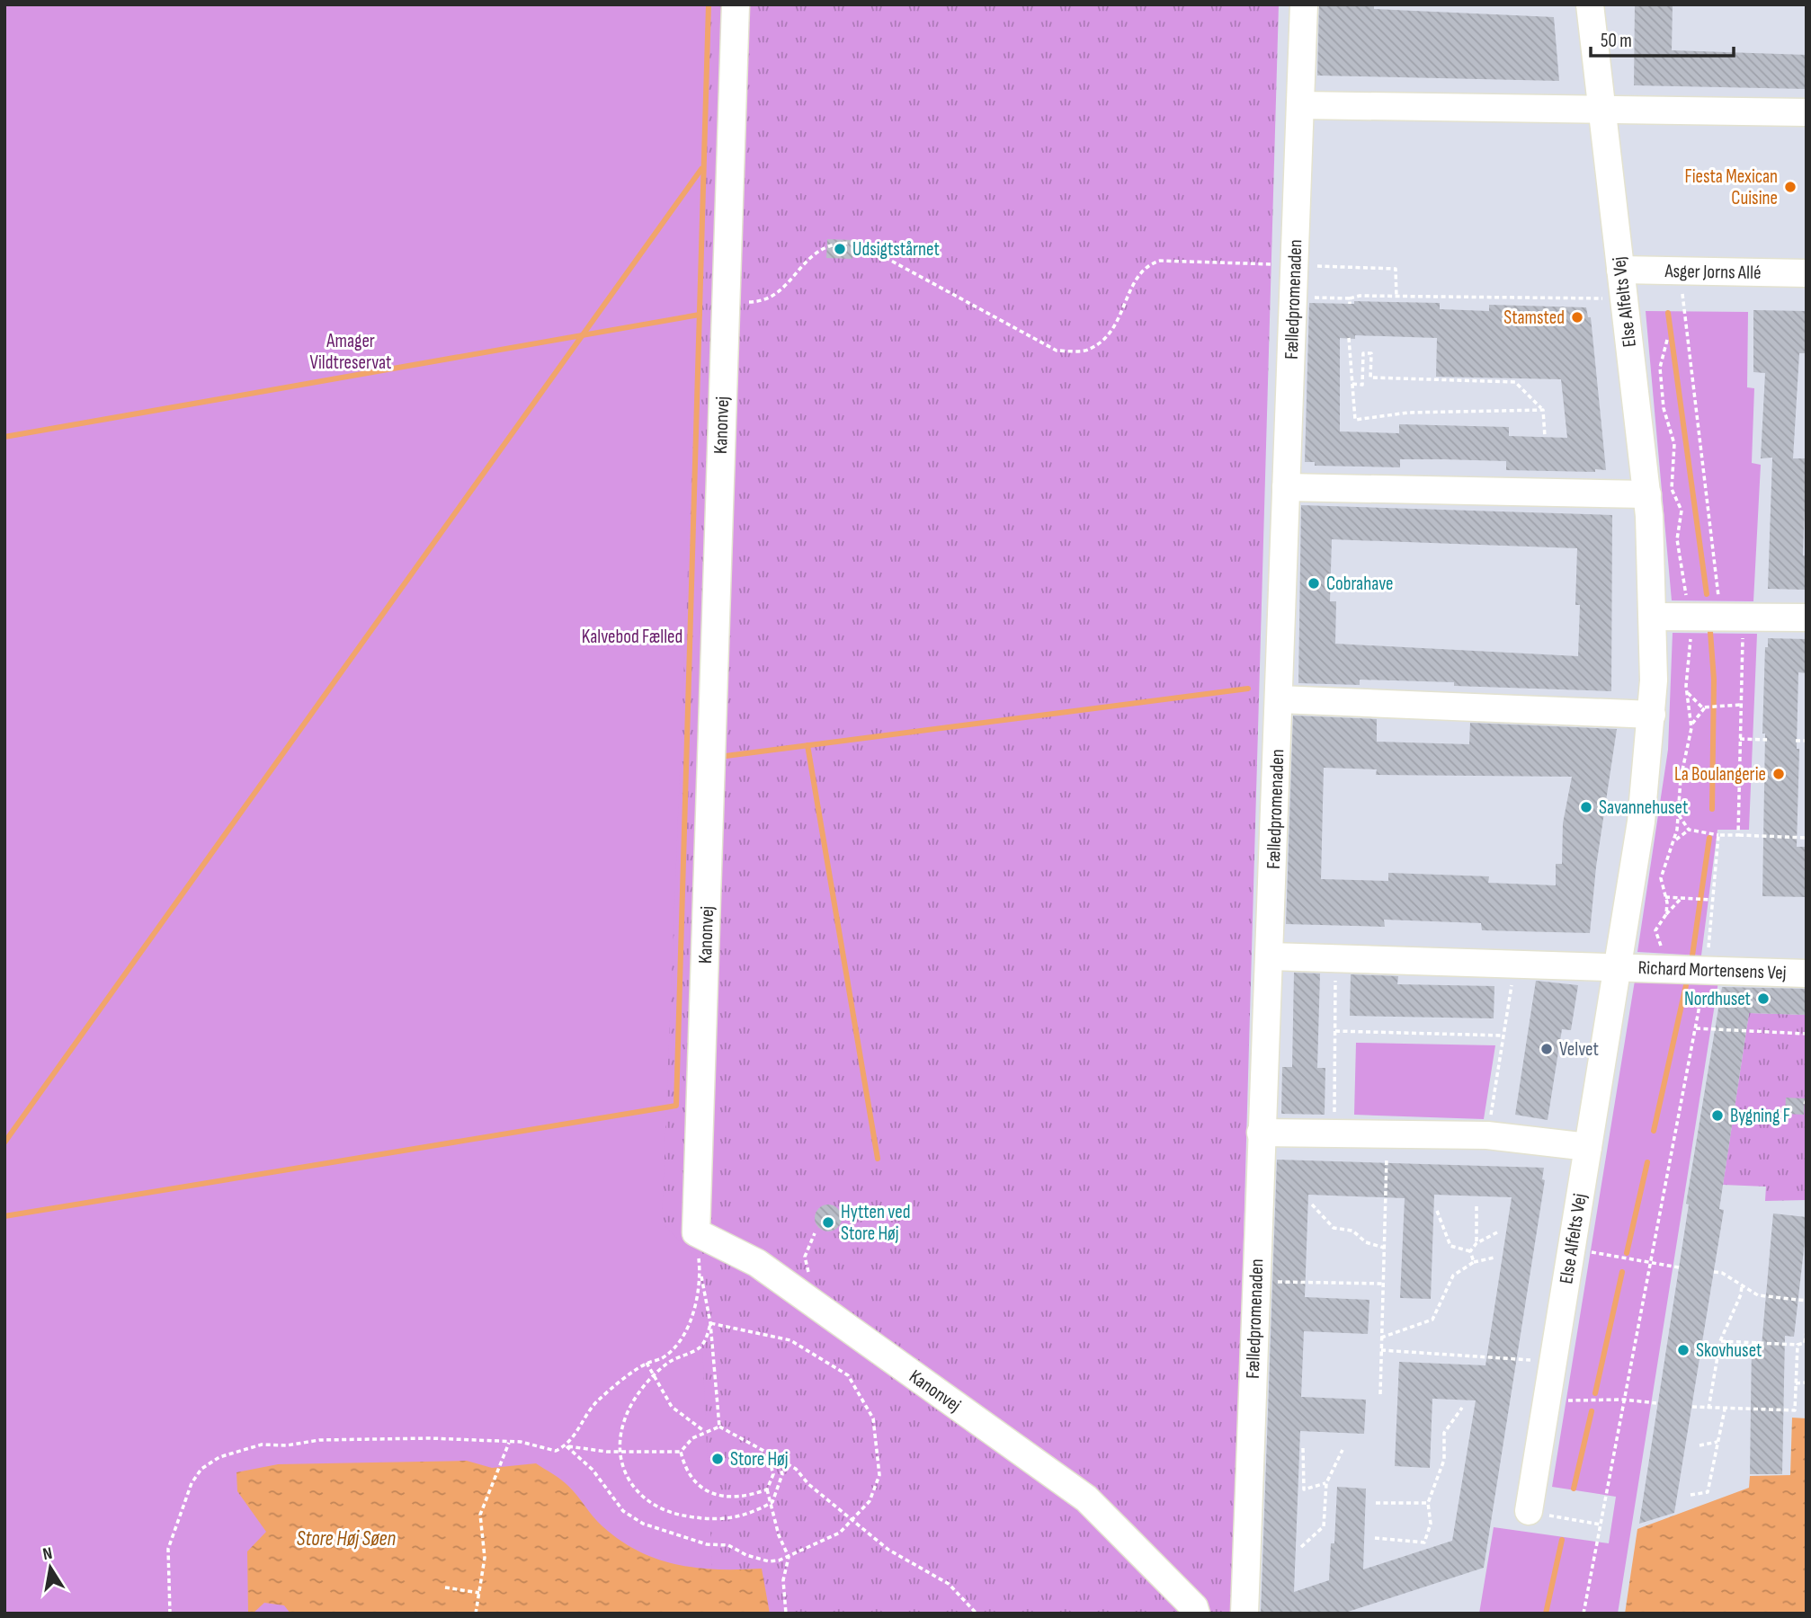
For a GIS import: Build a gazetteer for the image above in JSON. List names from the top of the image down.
{
  "streets": {
    "street": [
      "Asger Jorns Allé",
      "Fælledpromenaden",
      "Else Alfelts Vej",
      "Kanonvej",
      "Richard Mortensens Vej"
    ]
  },
  "crossings": [
    ["Asger Jorns Allé", "Else Alfelts Vej"],
    ["Else Alfelts Vej", "Richard Mortensens Vej"]
  ],
  "water": ["Store Høj Søen"],
  "parks": ["Amager Vildtreservat", "Kalvebod Fælled"],
  "places": [
    "Fiesta Mexican Cuisine",
    "Udsigtstårnet",
    "Stamsted",
    "Cobrahave",
    "La Boulangerie",
    "Savannehuset",
    "Nordhuset",
    "Velvet",
    "Bygning F",
    "Hytten ved Store Høj",
    "Skovhuset",
    "Store Høj"
  ],
  "scale_bar": "50 m",
  "north": "top"
}
